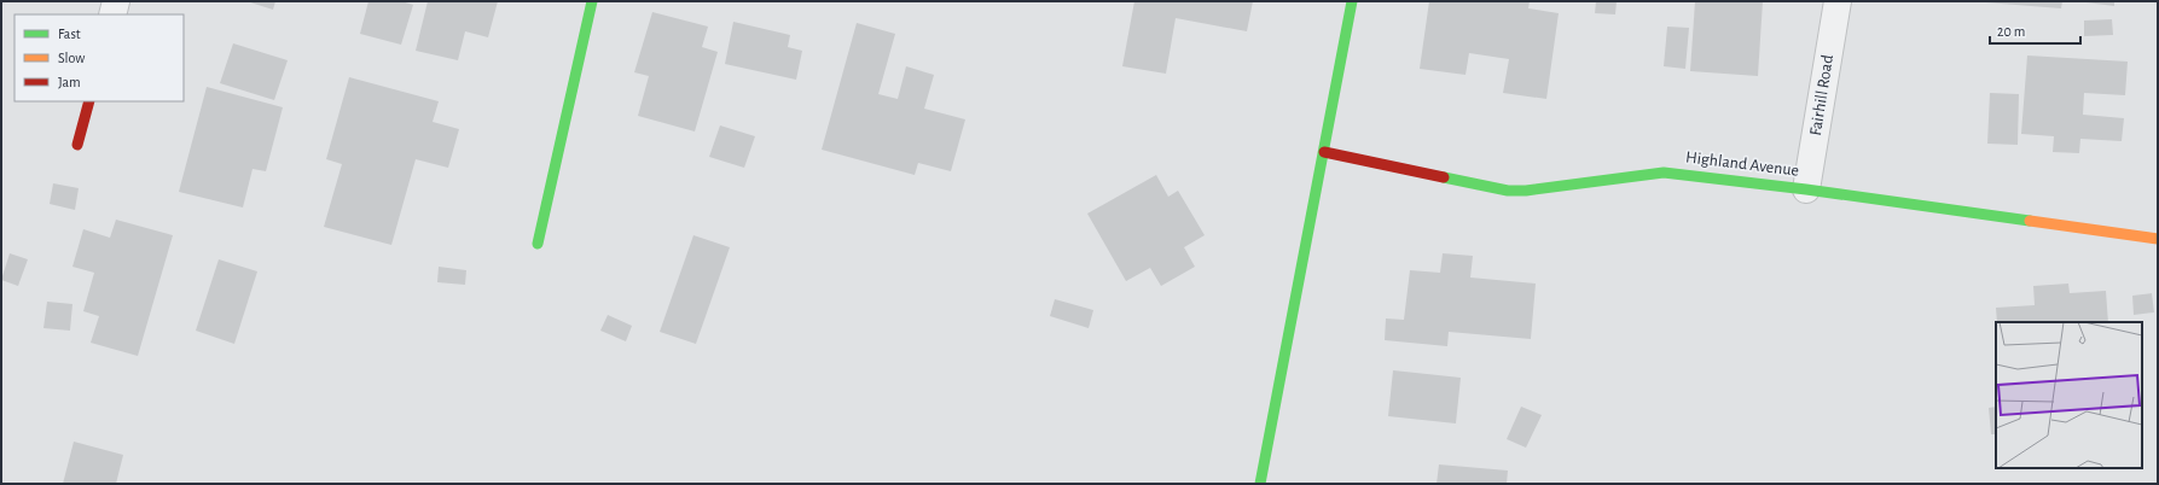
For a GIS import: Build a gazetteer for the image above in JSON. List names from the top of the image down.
{
  "streets": {
    "street": ["Fairhill Road", "Highland Avenue"]
  },
  "crossings": [
    ["Fairhill Road", "Highland Avenue"]
  ],
  "legend": ["Fast", "Slow", "Jam"],
  "scale_bar": "20 m"
}
